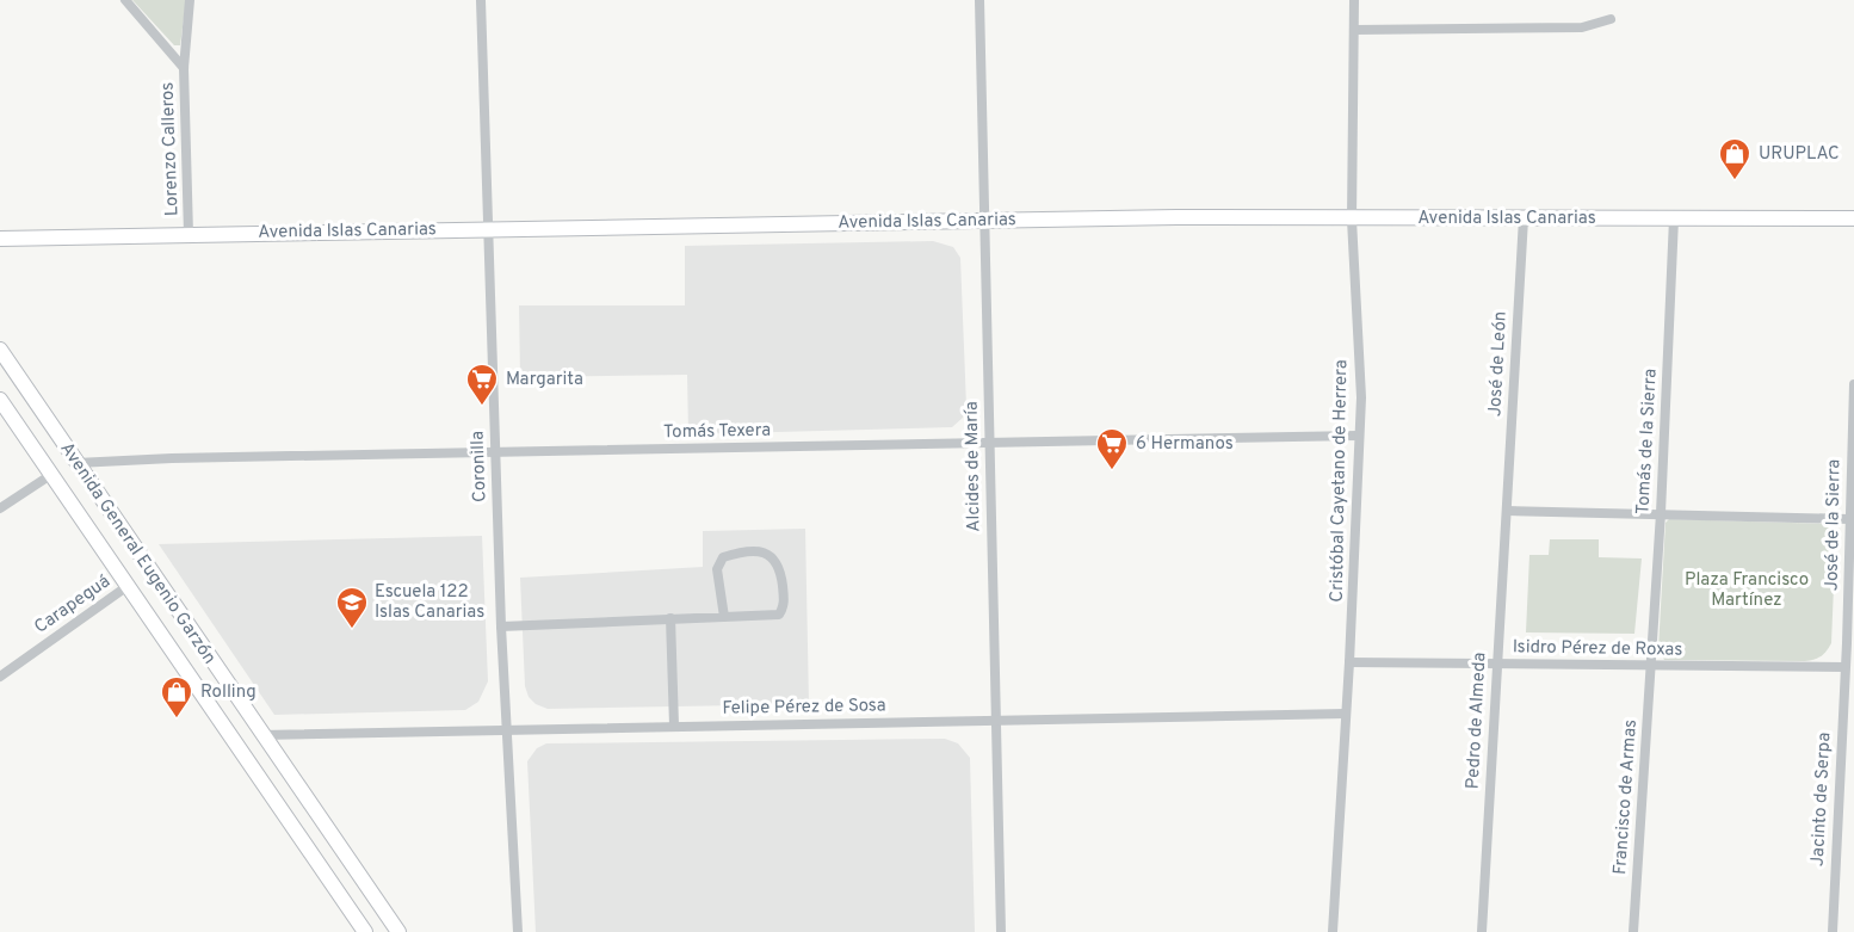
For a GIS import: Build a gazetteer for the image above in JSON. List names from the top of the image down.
{
  "streets": {
    "street": [
      "Lorenzo Calleros",
      "Avenida Islas Canarias",
      "José de León",
      "Tomás Texera",
      "Tomás de la Sierra",
      "Coronilla",
      "Alcides de María",
      "Cristóbal Cayetano de Herrera",
      "José de la Sierra",
      "Avenida General Eugenio Garzón",
      "Carapeguá",
      "Isidro Pérez de Roxas",
      "Felipe Pérez de Sosa",
      "Pedro de Almeda",
      "Francisco de Armas",
      "Jacinto de Serpa"
    ]
  },
  "crossings": [
    ["Lorenzo Calleros", "Avenida Islas Canarias"],
    ["Avenida Islas Canarias", "José de León"],
    ["Avenida Islas Canarias", "Tomás de la Sierra"],
    ["Avenida Islas Canarias", "Coronilla"],
    ["Avenida Islas Canarias", "Alcides de María"],
    ["Avenida Islas Canarias", "Cristóbal Cayetano de Herrera"],
    ["José de León", "Pedro de Almeda"],
    ["Tomás Texera", "Coronilla"],
    ["Tomás Texera", "Alcides de María"],
    ["Tomás Texera", "Cristóbal Cayetano de Herrera"],
    ["Tomás Texera", "Avenida General Eugenio Garzón"],
    ["Tomás de la Sierra", "Isidro Pérez de Roxas"],
    ["Tomás de la Sierra", "Francisco de Armas"],
    ["Coronilla", "Felipe Pérez de Sosa"],
    ["Alcides de María", "Felipe Pérez de Sosa"],
    ["Cristóbal Cayetano de Herrera", "Isidro Pérez de Roxas"],
    ["Cristóbal Cayetano de Herrera", "Felipe Pérez de Sosa"],
    ["José de la Sierra", "Isidro Pérez de Roxas"],
    ["José de la Sierra", "Jacinto de Serpa"],
    ["Avenida General Eugenio Garzón", "Carapeguá"],
    ["Avenida General Eugenio Garzón", "Felipe Pérez de Sosa"],
    ["Isidro Pérez de Roxas", "Pedro de Almeda"],
    ["Isidro Pérez de Roxas", "Francisco de Armas"],
    ["Isidro Pérez de Roxas", "Jacinto de Serpa"]
  ],
  "parks": ["Plaza Francisco Martínez"],
  "places": {
    "shop": ["URUPLAC", "Rolling"],
    "supermarket": ["Margarita", "6 Hermanos"],
    "school or university": ["Escuela 122 Islas Canarias"]
  }
}
